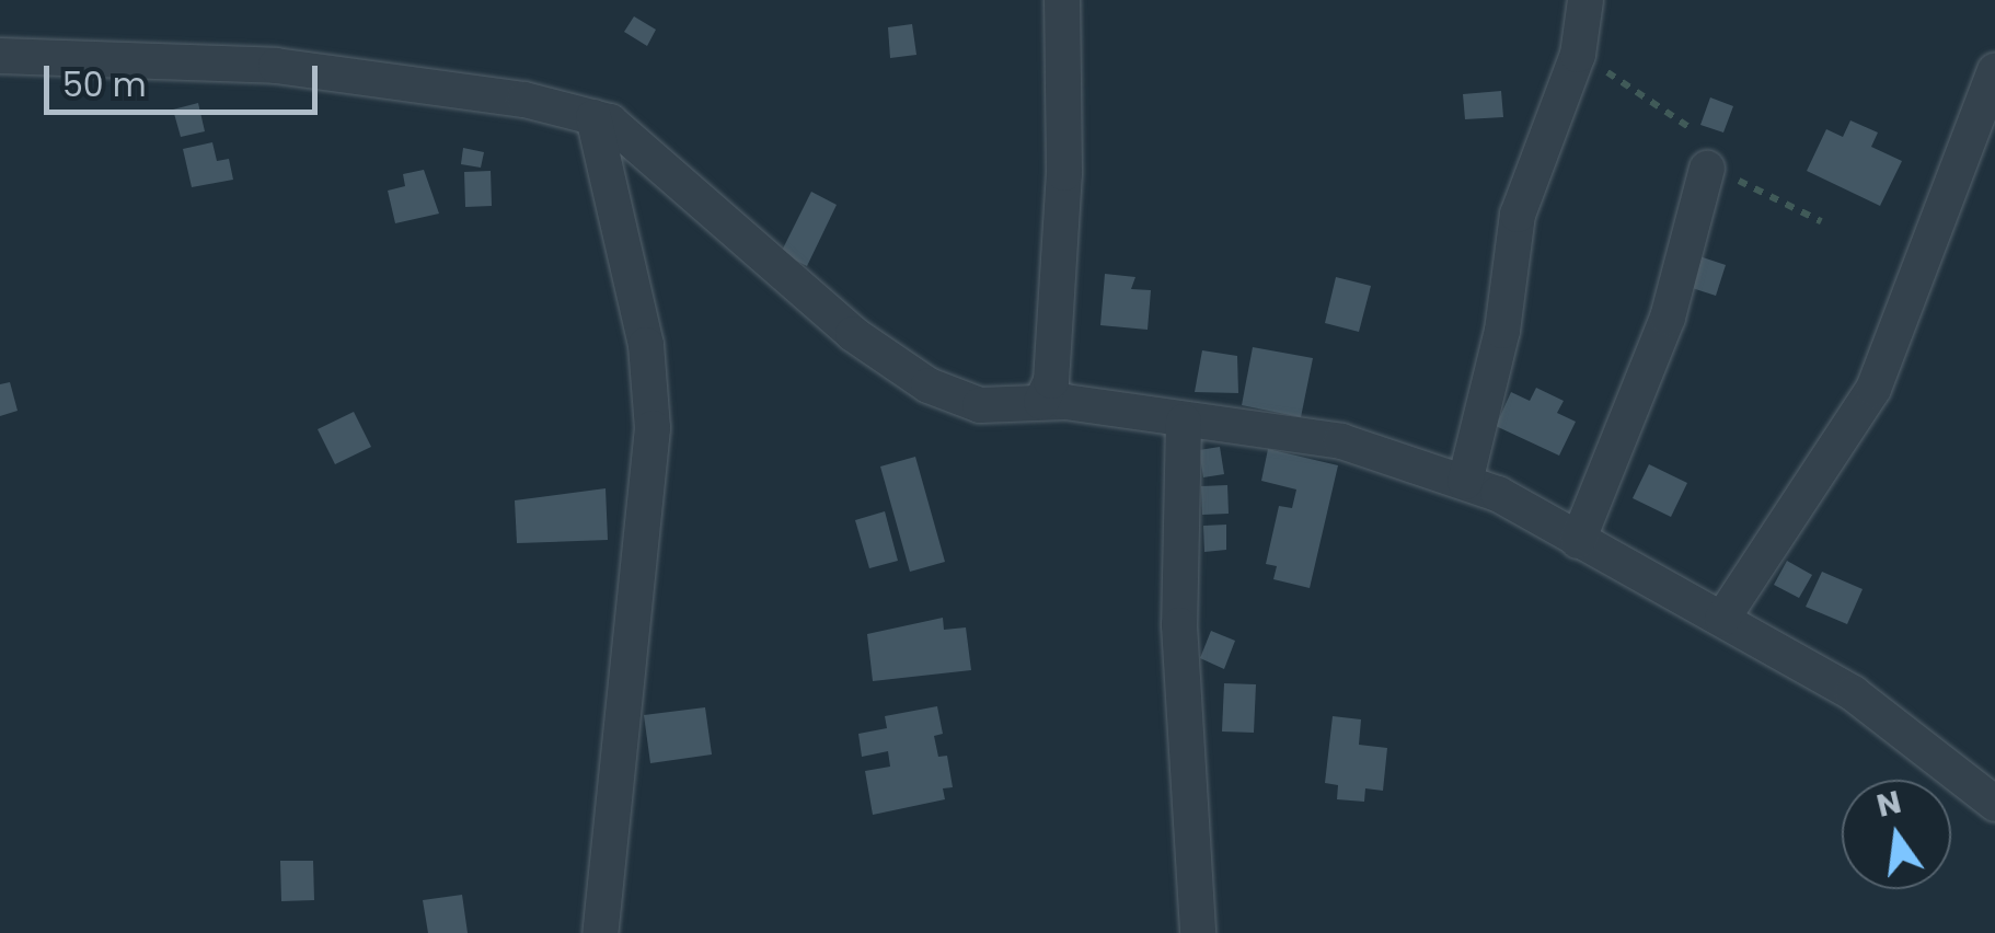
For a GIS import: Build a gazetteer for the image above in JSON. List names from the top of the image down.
{
  "scale_bar": "50 m",
  "north": "top"
}
